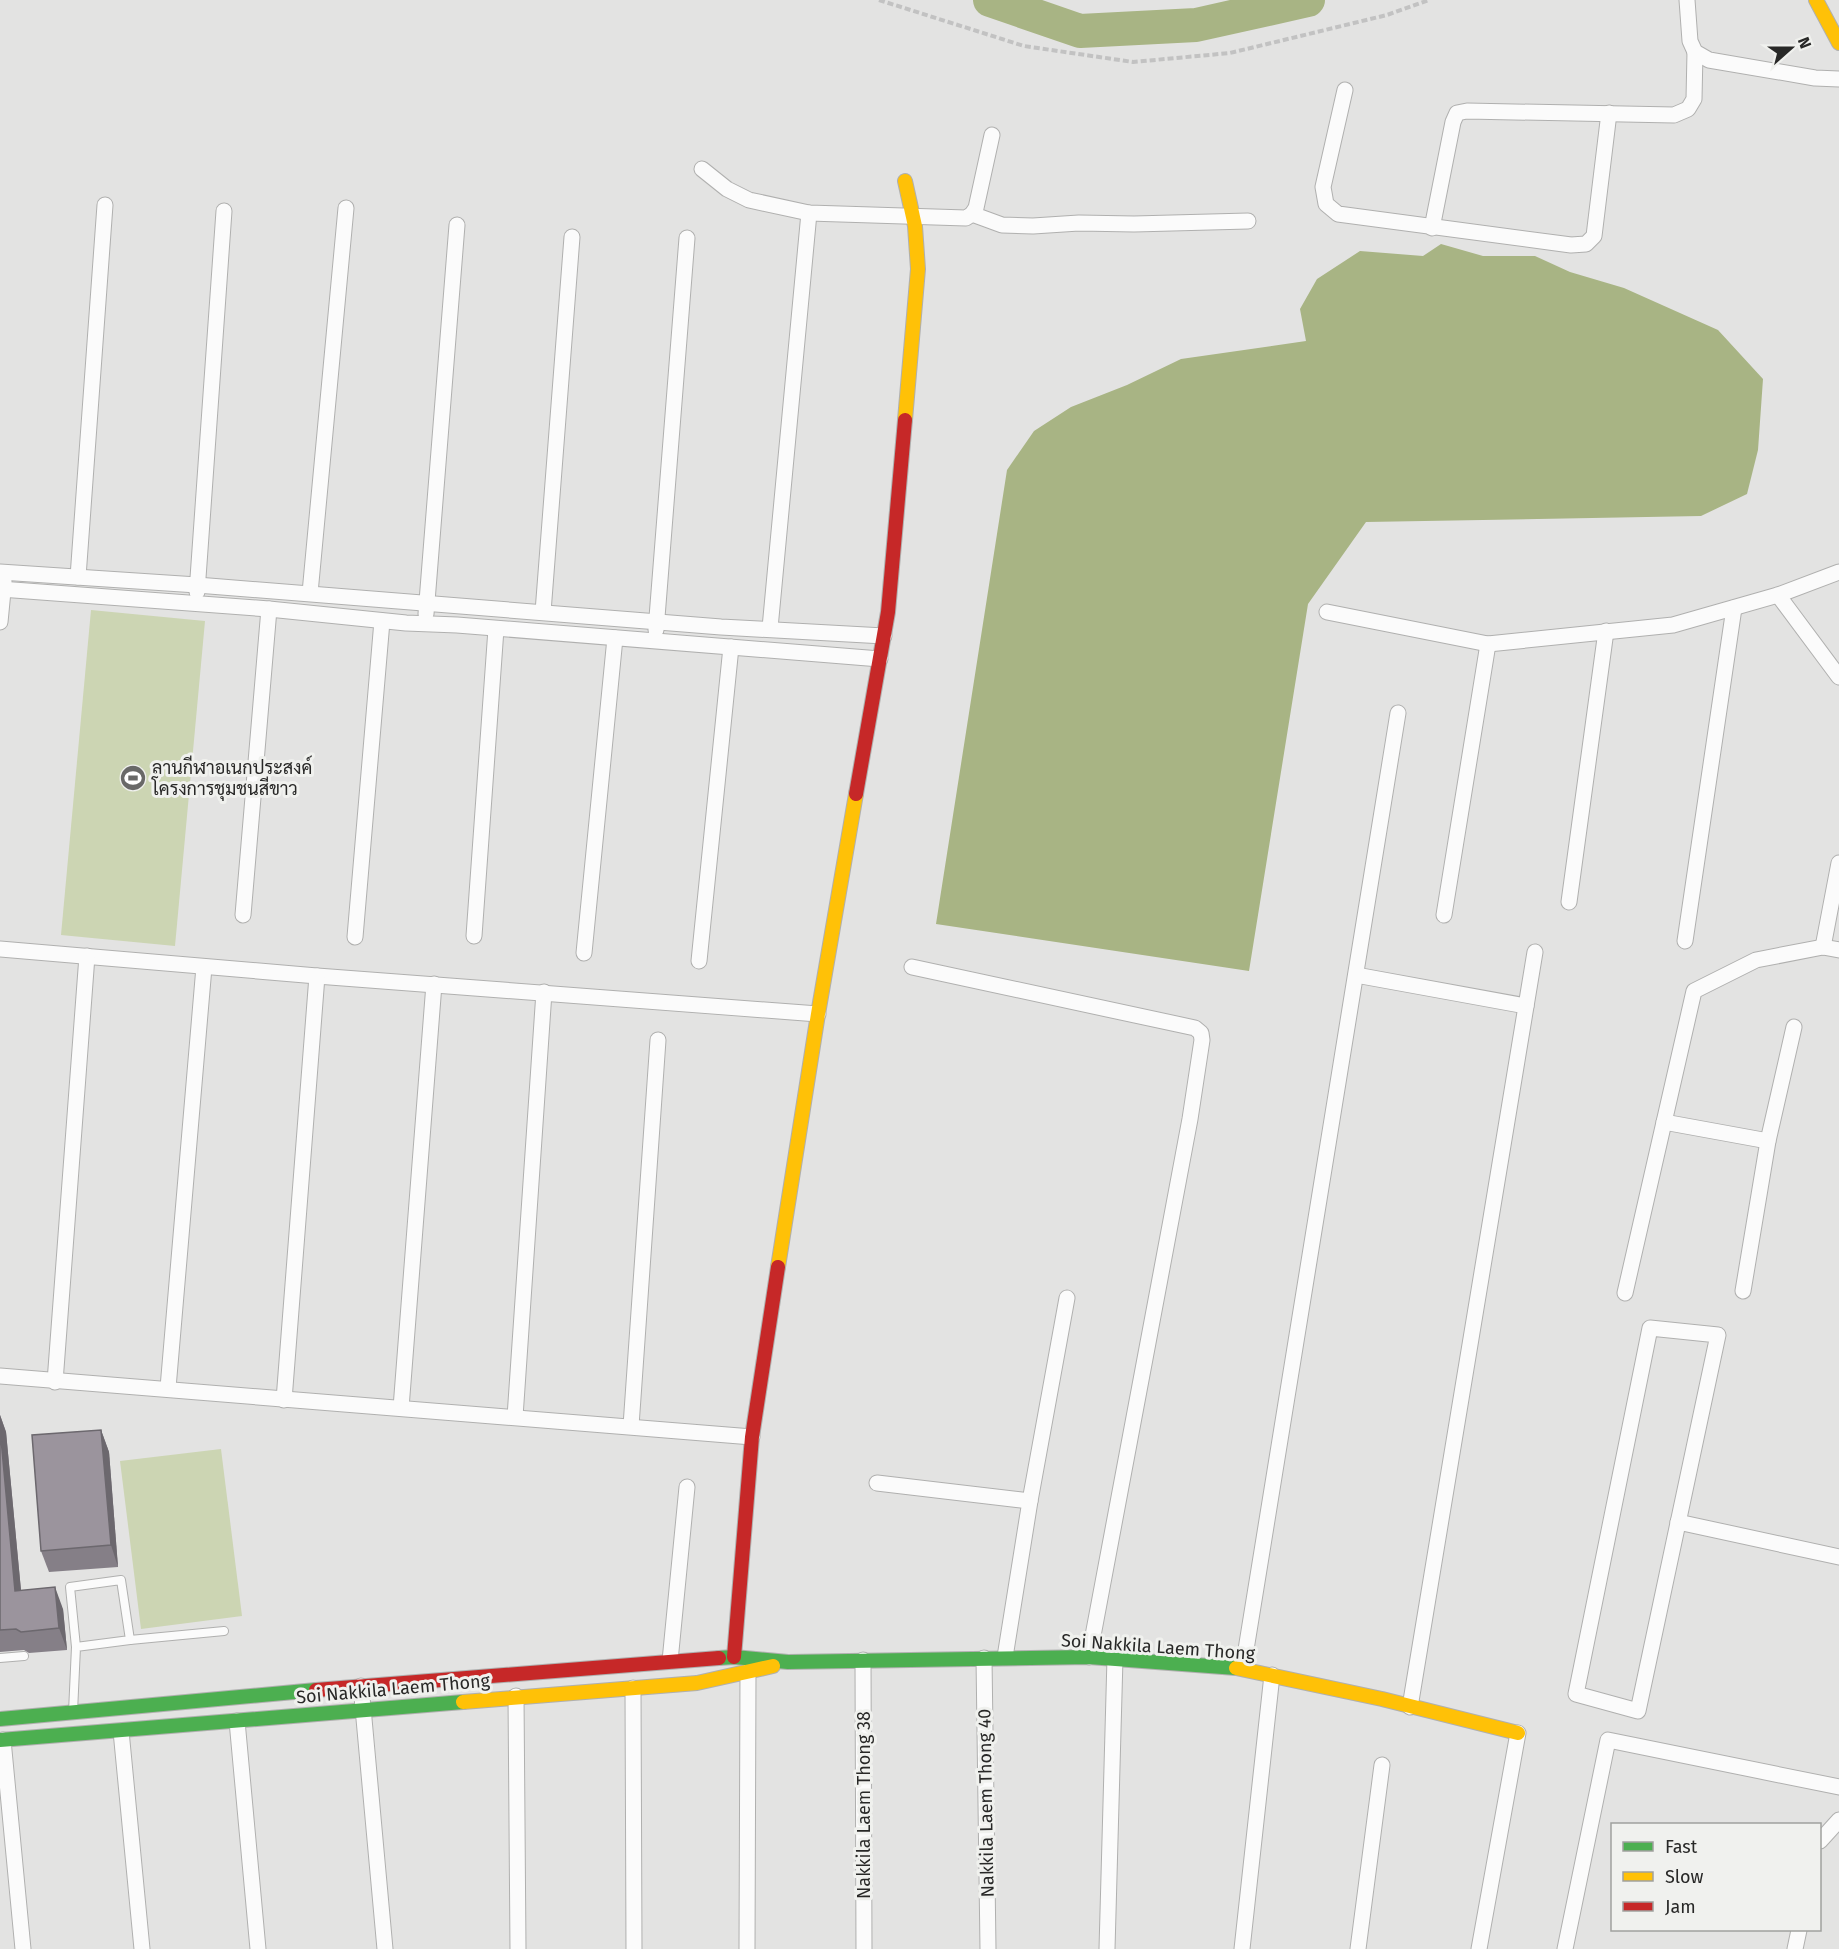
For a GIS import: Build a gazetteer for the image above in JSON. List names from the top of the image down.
{
  "streets": {
    "street": ["Soi Nakkila Laem Thong", "Nakkila Laem Thong 40", "Nakkila Laem Thong 38"]
  },
  "crossings": [
    ["Soi Nakkila Laem Thong", "Nakkila Laem Thong 40"],
    ["Soi Nakkila Laem Thong", "Nakkila Laem Thong 38"]
  ],
  "places": {
    "sports": ["ลานกีฬาอเนกประสงค์ โครงการชุมชนสีขาว"]
  },
  "legend": ["Fast", "Slow", "Jam"],
  "north": "right"
}
